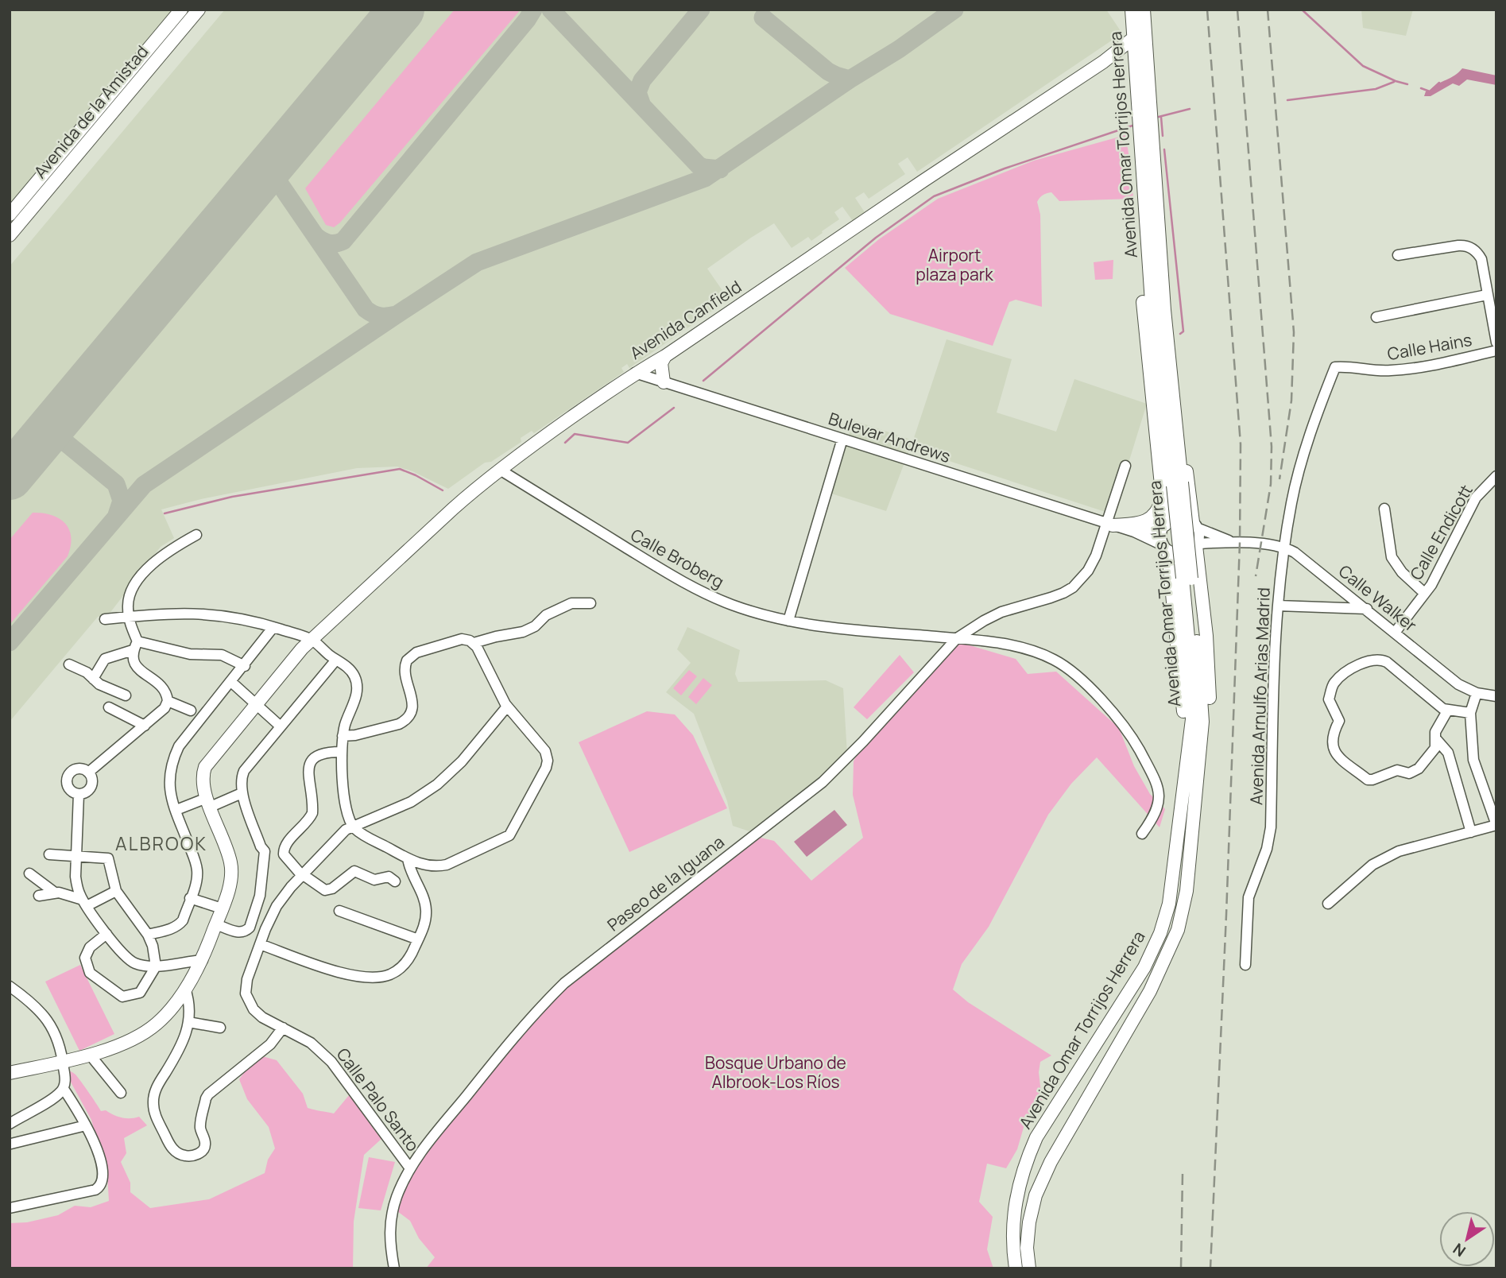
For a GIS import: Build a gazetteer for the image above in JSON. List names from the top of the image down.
{
  "streets": {
    "main road": ["Avenida de la Amistad", "Avenida Omar Torrijos Herrera", "Avenida Canfield"],
    "street": [
      "Calle Hains",
      "Bulevar Andrews",
      "Calle Endicott",
      "Calle Broberg",
      "Calle Walker",
      "Avenida Arnulfo Arias Madrid",
      "Paseo de la Iguana",
      "Calle Palo Santo"
    ]
  },
  "crossings": [
    ["Avenida Omar Torrijos Herrera", "Avenida Canfield"],
    ["Avenida Canfield", "Bulevar Andrews"],
    ["Avenida Canfield", "Calle Broberg"],
    ["Calle Hains", "Avenida Arnulfo Arias Madrid"],
    ["Bulevar Andrews", "Calle Walker"],
    ["Bulevar Andrews", "Paseo de la Iguana"],
    ["Calle Endicott", "Calle Walker"],
    ["Calle Broberg", "Paseo de la Iguana"],
    ["Calle Walker", "Avenida Arnulfo Arias Madrid"],
    ["Paseo de la Iguana", "Calle Palo Santo"]
  ],
  "districts": ["ALBROOK"],
  "parks": ["Airport plaza park", "Bosque Urbano de Albrook-Los Ríos"],
  "north": "bottom left"
}
